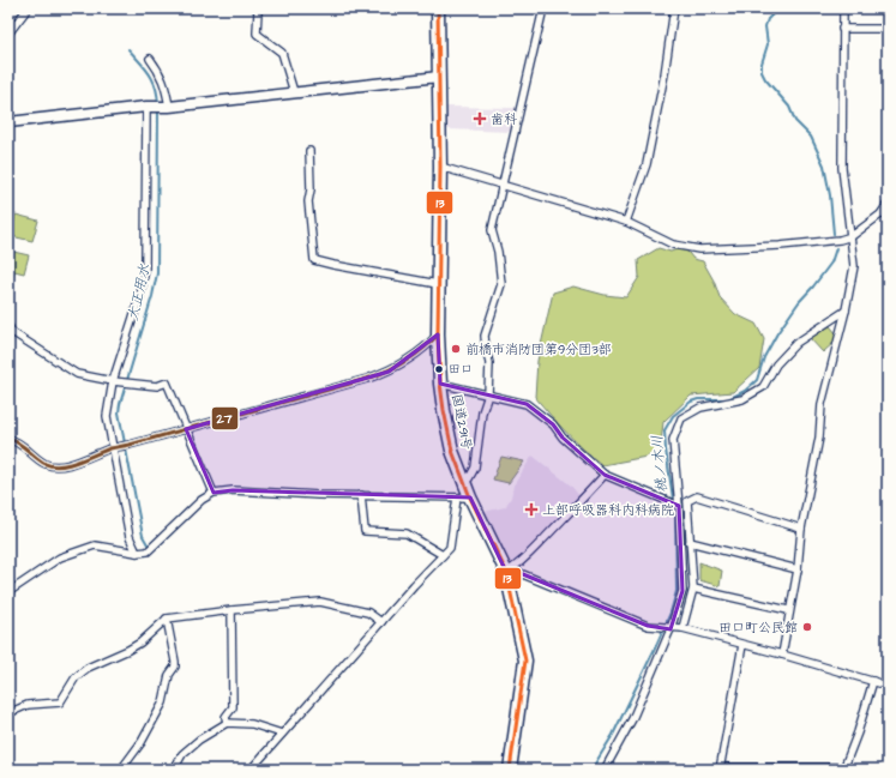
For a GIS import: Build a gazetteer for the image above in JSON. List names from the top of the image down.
{
  "streets": {
    "highway": ["国道291号"]
  },
  "water": ["大正用水", "桃ノ木川"],
  "places": {
    "health": ["歯科", "上部呼吸器科内科病院"],
    "other": ["前橋市消防団第9分団3部", "田口", "田口町公民館"]
  },
  "lines": ["transit line 13", "transit line 27"]
}
